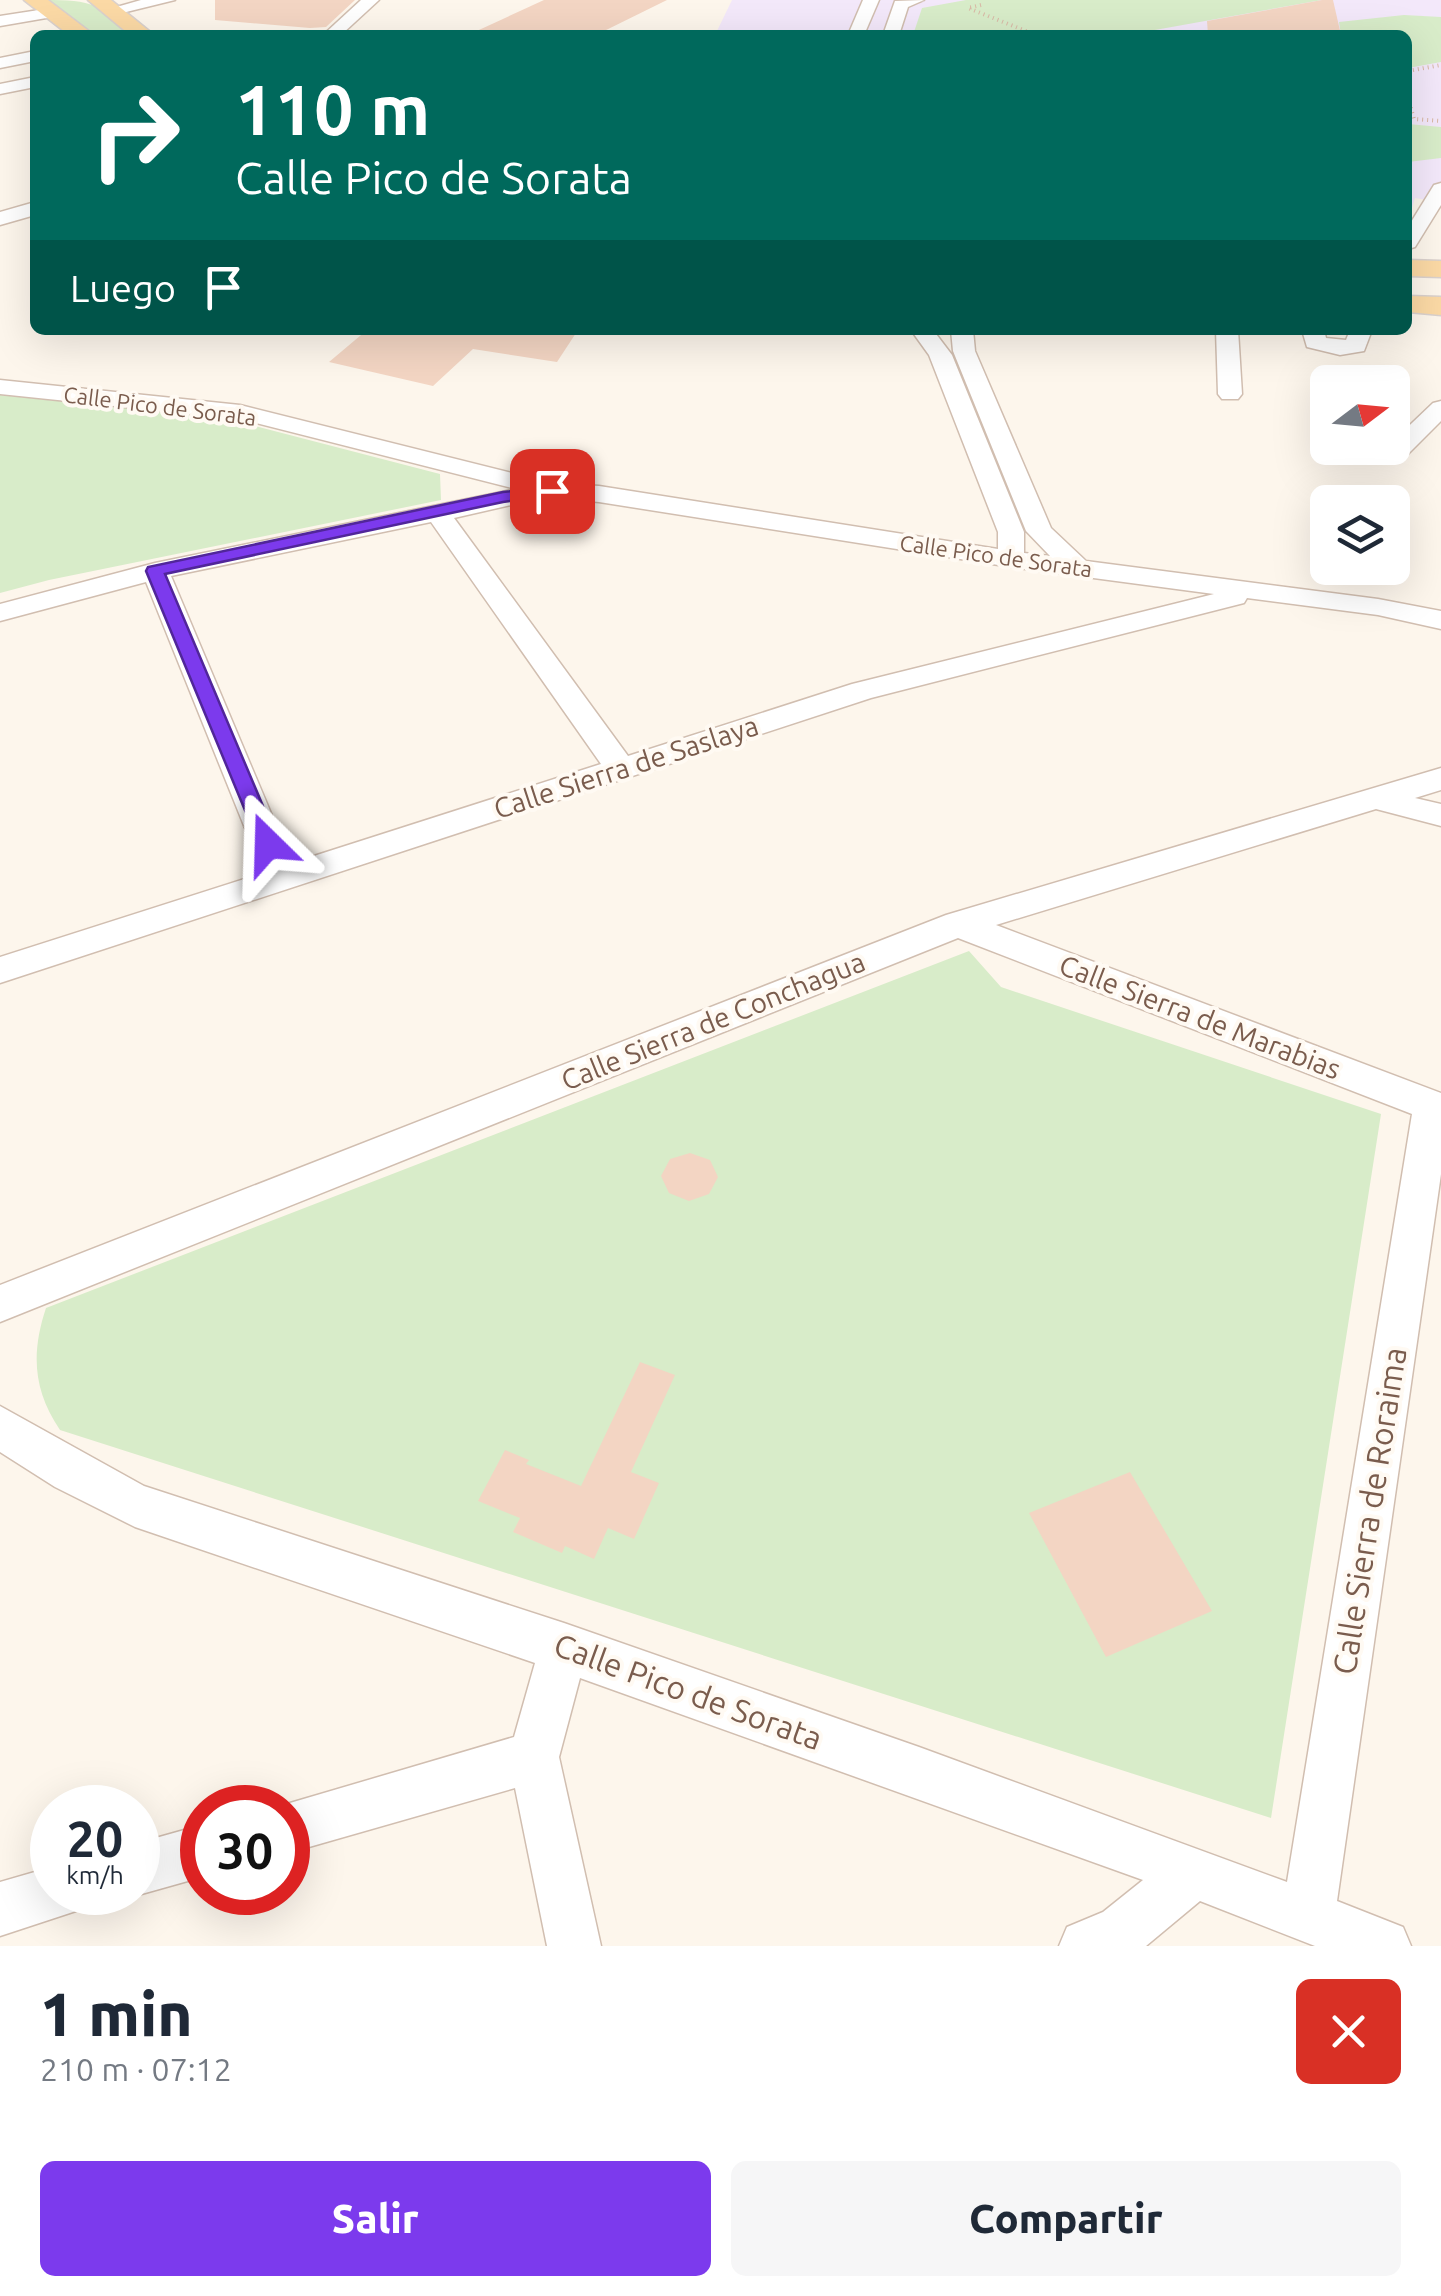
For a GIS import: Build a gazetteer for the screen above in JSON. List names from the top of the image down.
{
  "streets": {
    "street": [
      "Calle Pico de Sorata",
      "Calle Sierra de Saslaya",
      "Calle Sierra de Marabias",
      "Calle Sierra de Conchagua",
      "Calle Sierra de Roraima"
    ]
  },
  "crossings": [
    ["Calle Pico de Sorata", "Calle Sierra de Saslaya"],
    ["Calle Pico de Sorata", "Calle Sierra de Roraima"],
    ["Calle Sierra de Marabias", "Calle Sierra de Conchagua"],
    ["Calle Sierra de Marabias", "Calle Sierra de Roraima"]
  ],
  "north": "right",
  "page": {
    "turn": ["110 m", "Calle Pico de Sorata"],
    "then": "Luego",
    "speed": "20 km/h",
    "limit": "30",
    "heading": ["1 min", "210 m · 07:12"],
    "buttons": ["Salir", "Compartir"]
  }
}
